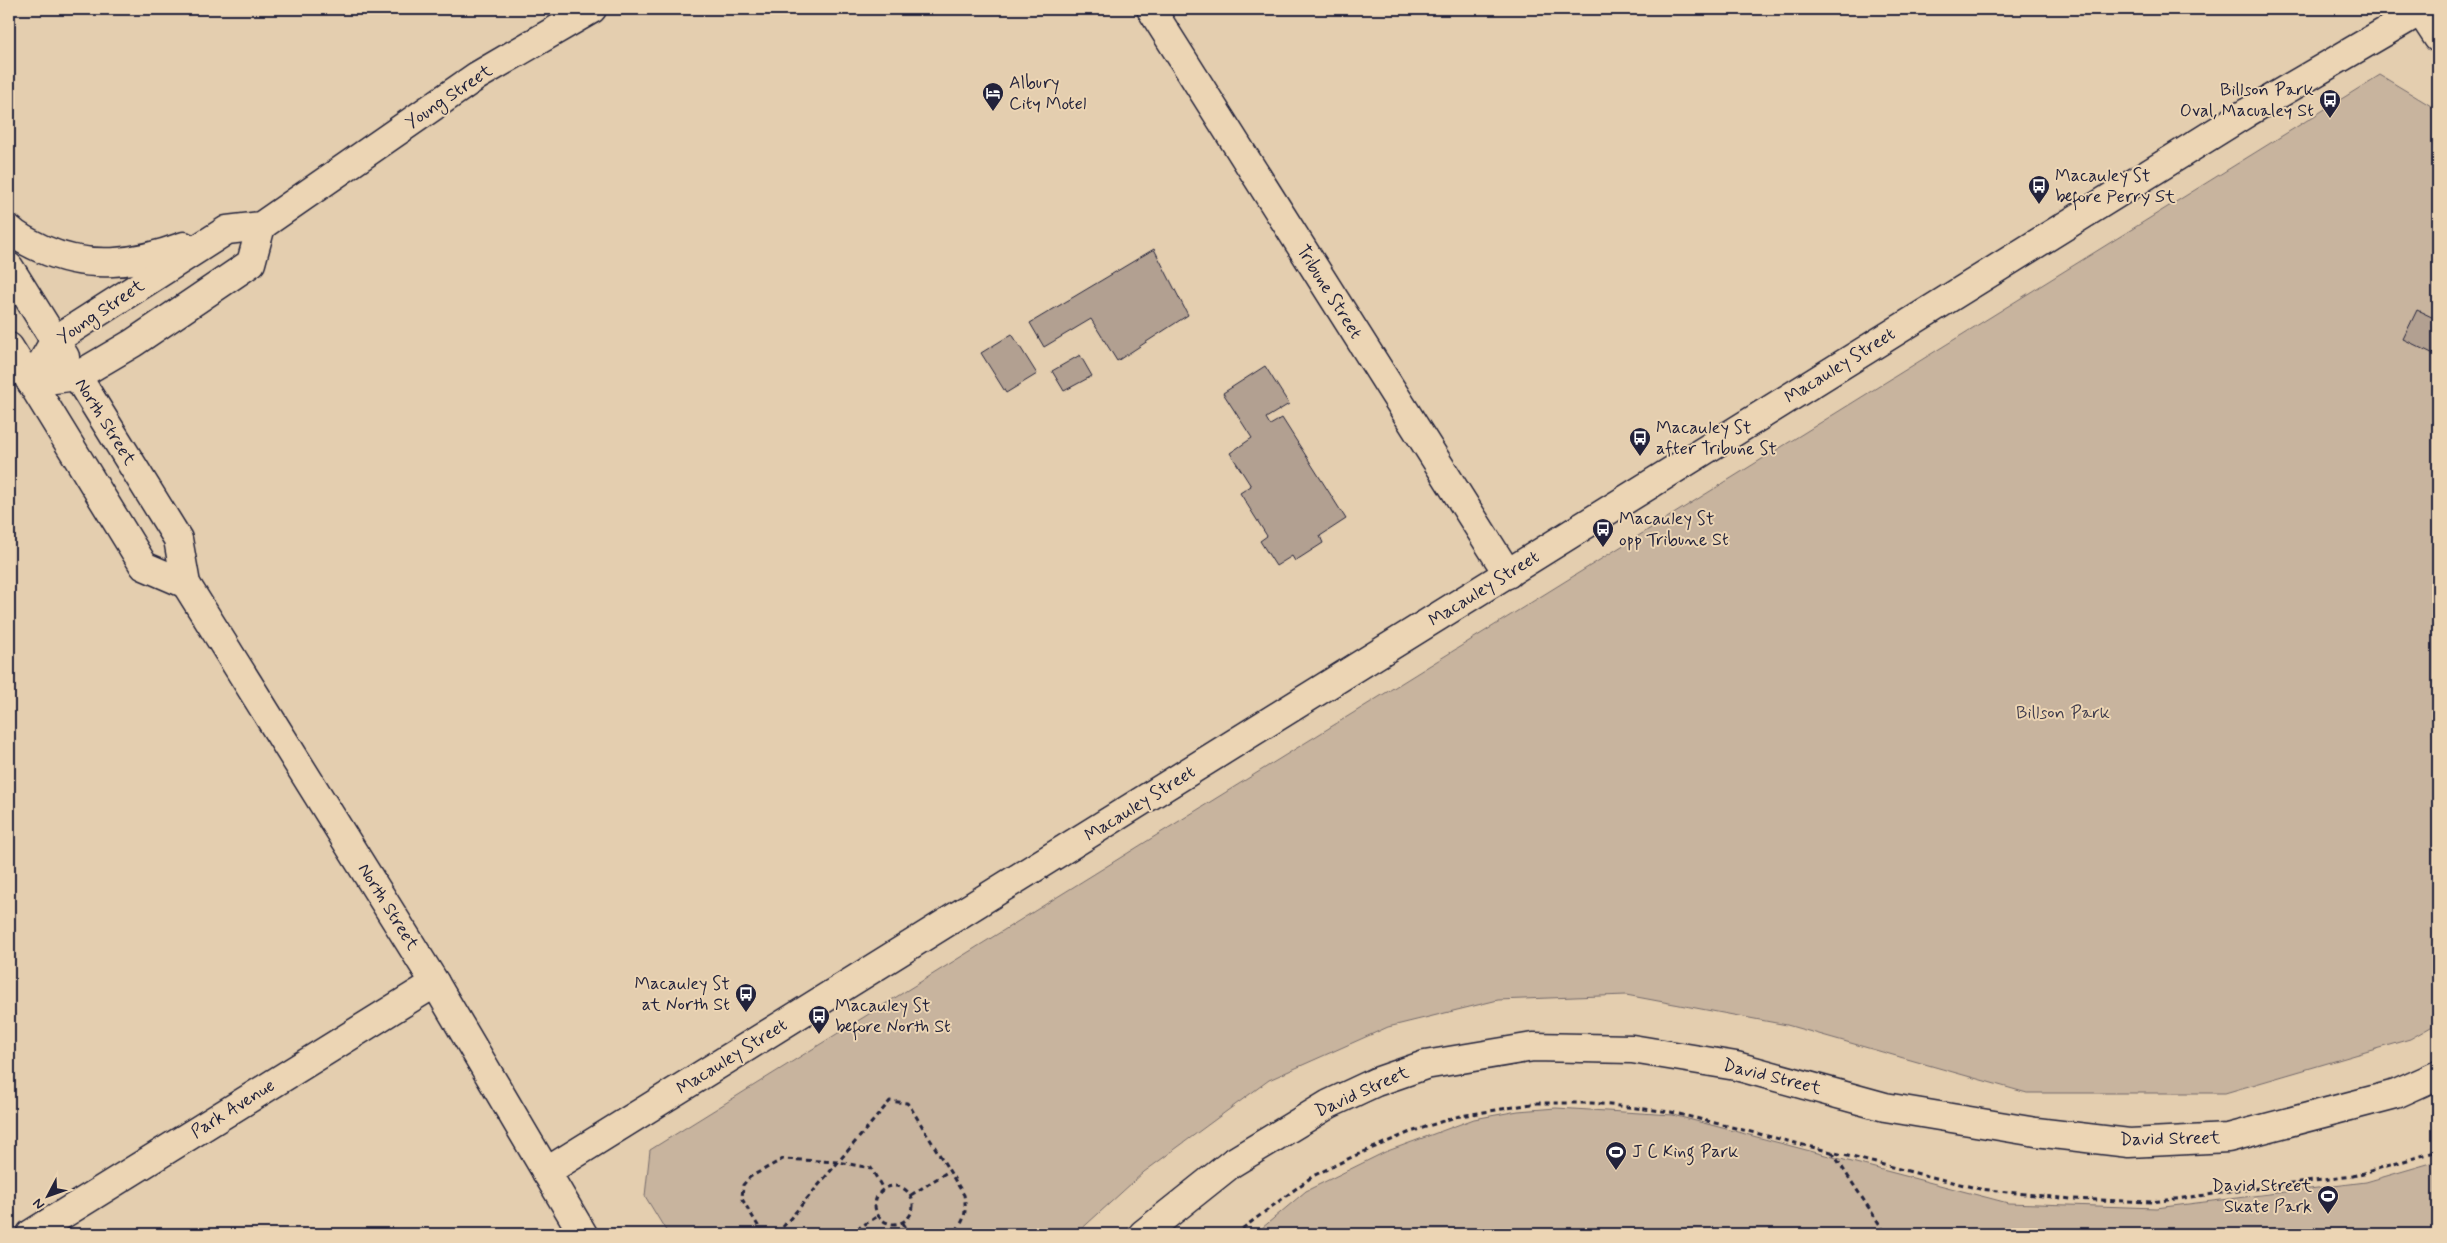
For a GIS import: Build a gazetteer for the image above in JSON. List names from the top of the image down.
{
  "streets": {
    "street": [
      "Young Street",
      "Tribune Street",
      "Macauley Street",
      "North Street",
      "David Street",
      "Park Avenue"
    ]
  },
  "crossings": [
    ["Young Street", "North Street"],
    ["Tribune Street", "Macauley Street"],
    ["Macauley Street", "North Street"],
    ["North Street", "Park Avenue"]
  ],
  "parks": ["Billson Park"],
  "places": {
    "hotel": ["Albury City Motel"],
    "bus stop": [
      "Billson Park Oval, Macualey St",
      "Macauley St before Perry St",
      "Macauley St after Tribune St",
      "Macauley St opp Tribune St",
      "Macauley St at North St",
      "Macauley St before North St"
    ],
    "sports": ["J C King Park", "David Street Skate Park"]
  },
  "north": "bottom left"
}
